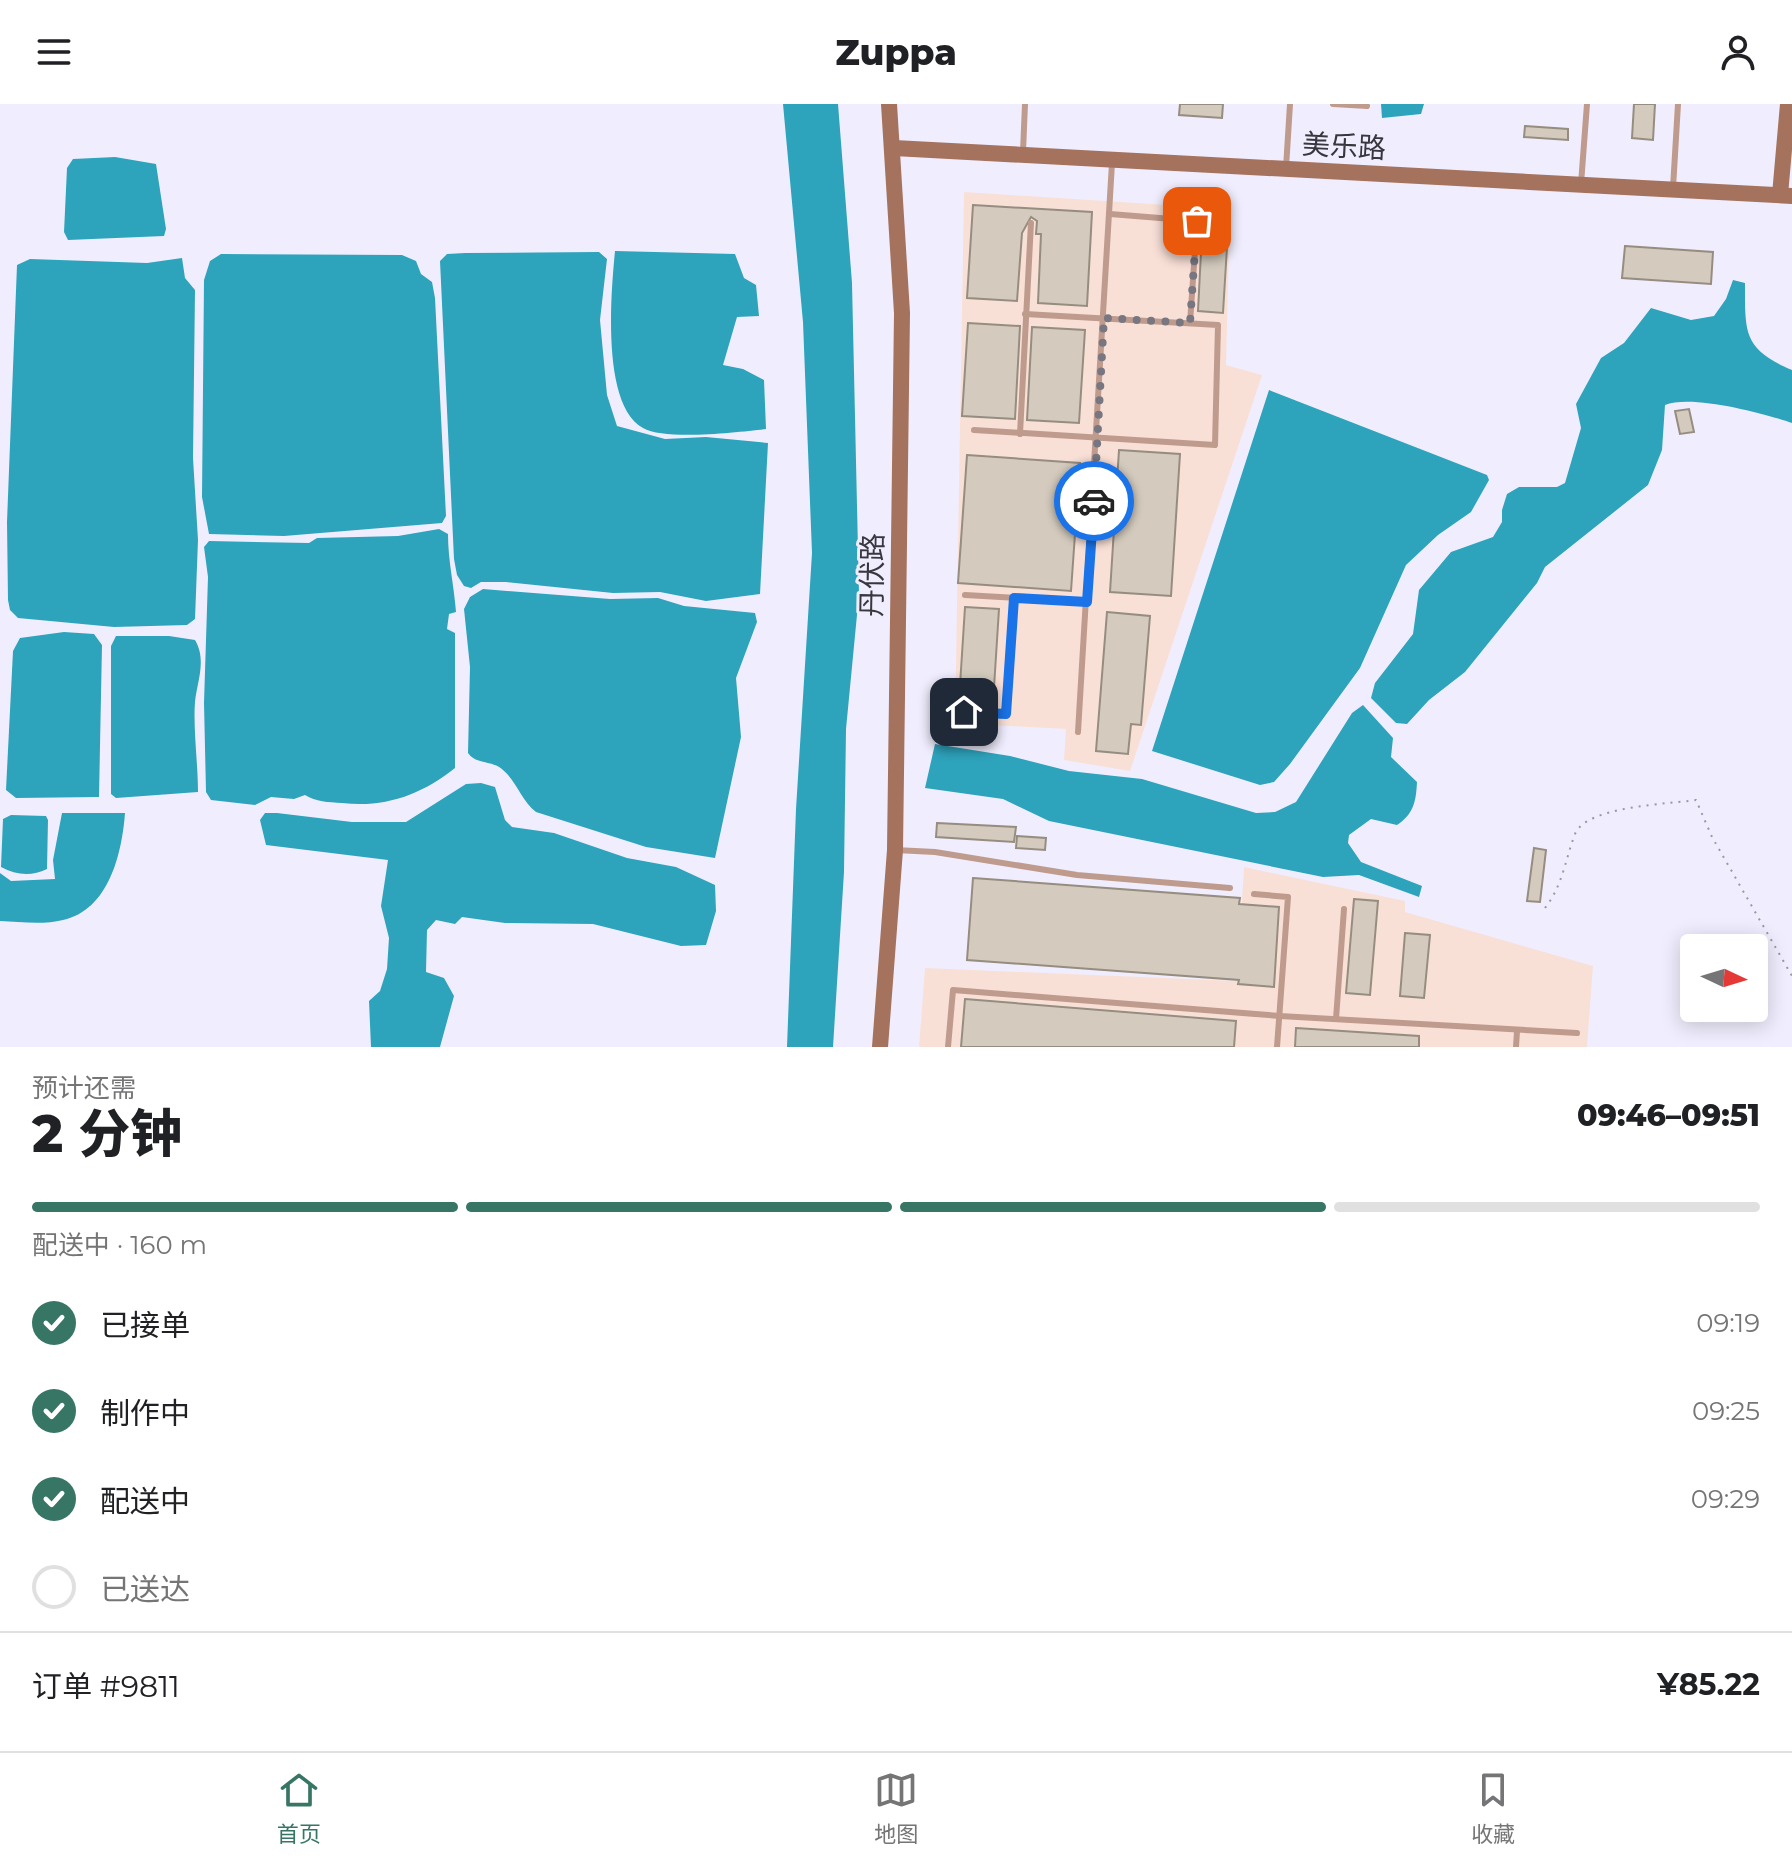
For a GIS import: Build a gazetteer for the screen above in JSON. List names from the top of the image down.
{
  "streets": {
    "street": ["美乐路", "丹伏路"]
  },
  "crossings": [
    ["美乐路", "丹伏路"]
  ],
  "north": "right",
  "page": {
    "header": "Zuppa",
    "heading": ["2 分钟", "预计还需", "09:46–09:51"],
    "panel": ["订单 #9811", "¥85.22"],
    "bar": "配送中 · 160 m",
    "list": [
      ["已接单", "09:19"],
      ["制作中", "09:25"],
      ["配送中", "09:29"],
      "已送达"
    ],
    "tabs": ["首页", "地图", "收藏"]
  }
}
